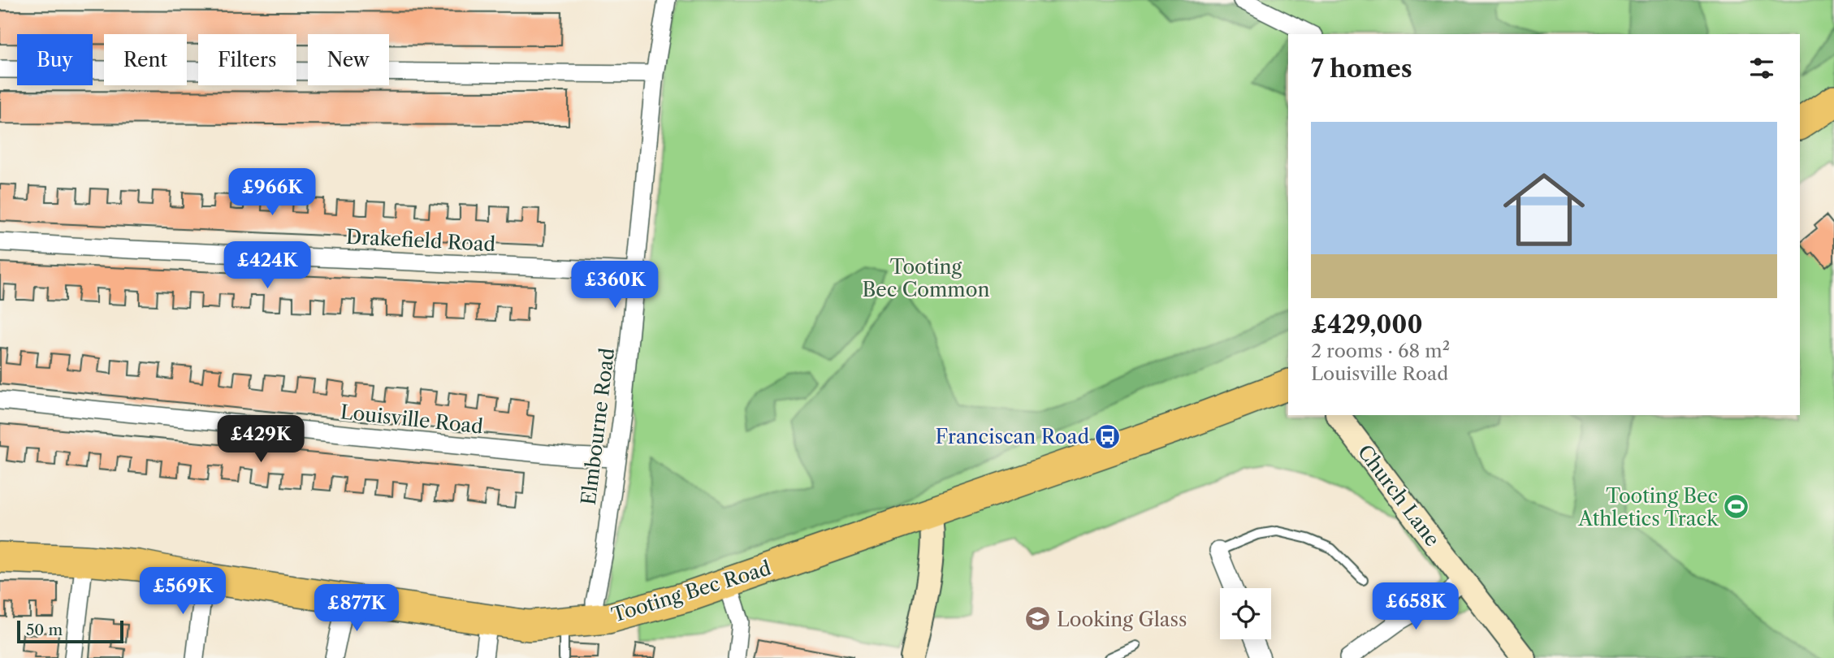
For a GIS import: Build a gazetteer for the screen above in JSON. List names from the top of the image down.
{
  "streets": {
    "highway": ["Tooting Bec Road"],
    "main road": ["Church Lane"],
    "street": ["Drakefield Road", "Louisville Road", "Elmbourne Road"]
  },
  "crossings": [
    ["Drakefield Road", "Elmbourne Road"],
    ["Louisville Road", "Elmbourne Road"],
    ["Elmbourne Road", "Tooting Bec Road"]
  ],
  "parks": ["Tooting Bec Common"],
  "places": {
    "bus stop": ["Franciscan Road"],
    "sports": ["Tooting Bec Athletics Track"],
    "school or university": ["Looking Glass"]
  },
  "scale_bar": "50 m",
  "page": {
    "chip": [
      "Buy",
      "Rent",
      "Filters",
      "New"
    ],
    "heading": "7 homes",
    "list": [
      {
        "name": "£429,000",
        "note": "2 rooms · 68 m² · Louisville Road"
      }
    ],
    "price": [
      "£966K",
      "£424K",
      "£360K",
      "£429K",
      "£569K",
      "£658K",
      "£877K"
    ],
    "scale": "50 m"
  }
}
